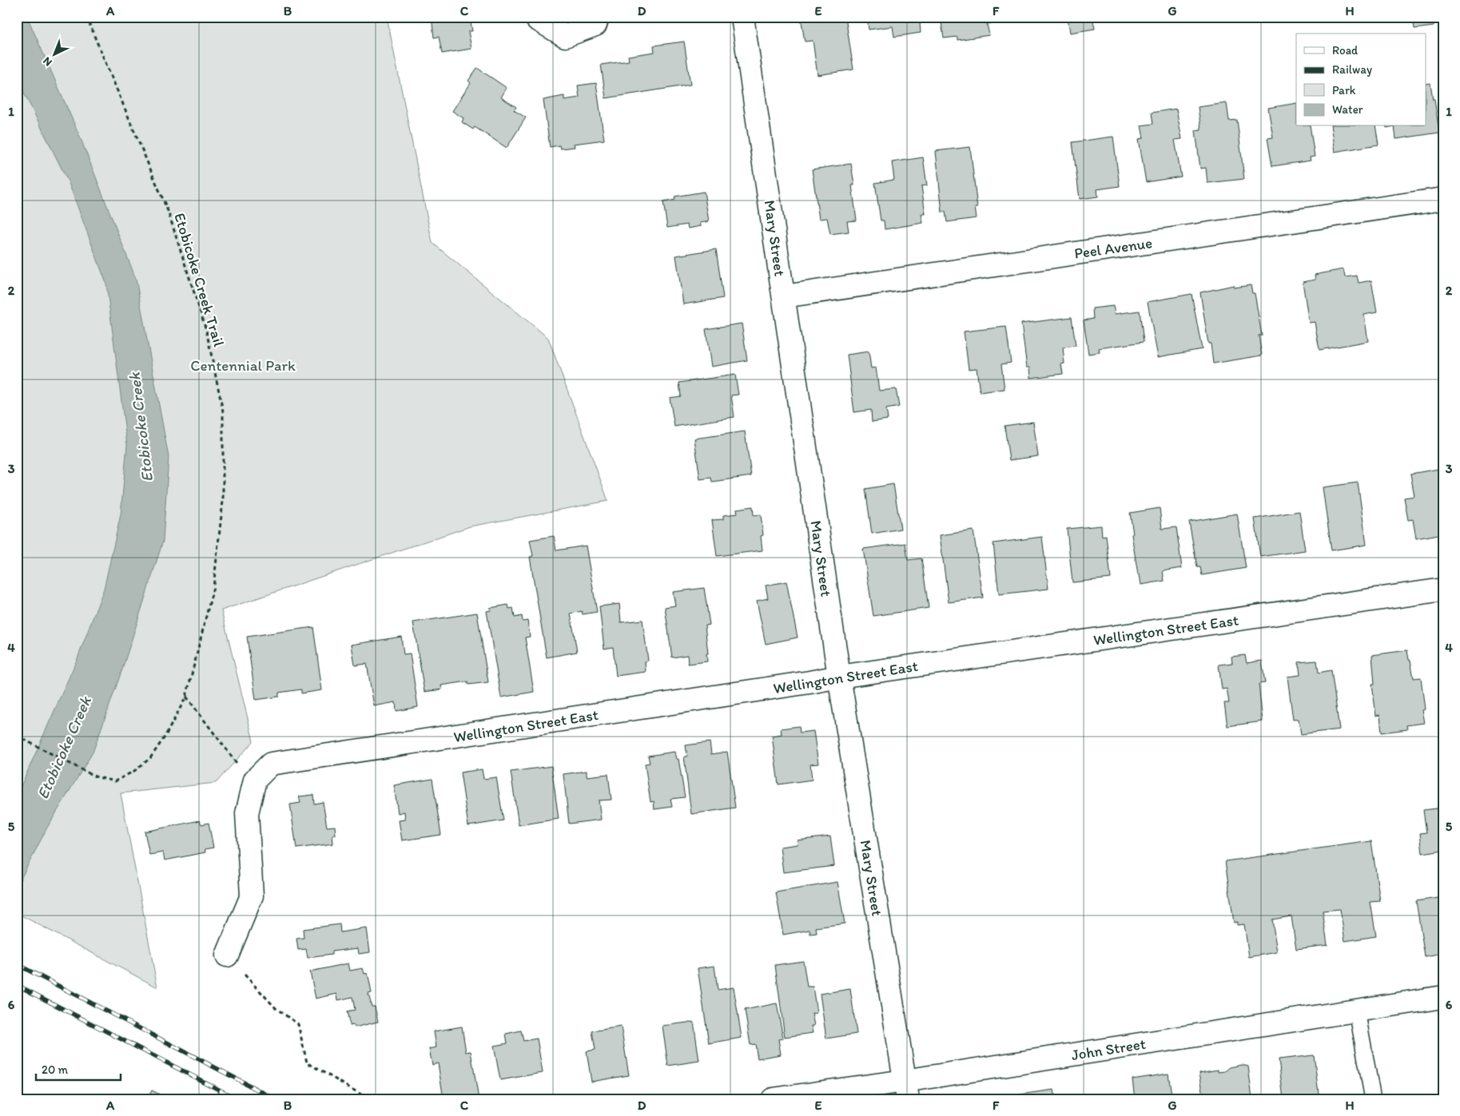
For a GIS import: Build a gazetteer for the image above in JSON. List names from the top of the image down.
{
  "streets": {
    "street": [
      "Mary Street",
      "Peel Avenue",
      "Wellington Street East",
      "John Street"
    ],
    "path": ["Etobicoke Creek Trail"]
  },
  "crossings": [
    ["Mary Street", "Peel Avenue"],
    ["Mary Street", "Wellington Street East"],
    ["Mary Street", "John Street"]
  ],
  "water": ["Etobicoke Creek"],
  "parks": ["Centennial Park"],
  "legend": [
    "Road",
    "Railway",
    "Park",
    "Water"
  ],
  "scale_bar": "20 m",
  "north": "bottom left",
  "grid": {
    "columns": [
      "A",
      "B",
      "C",
      "D",
      "E",
      "F",
      "G",
      "H"
    ],
    "rows": [
      "1",
      "2",
      "3",
      "4",
      "5",
      "6"
    ]
  }
}
